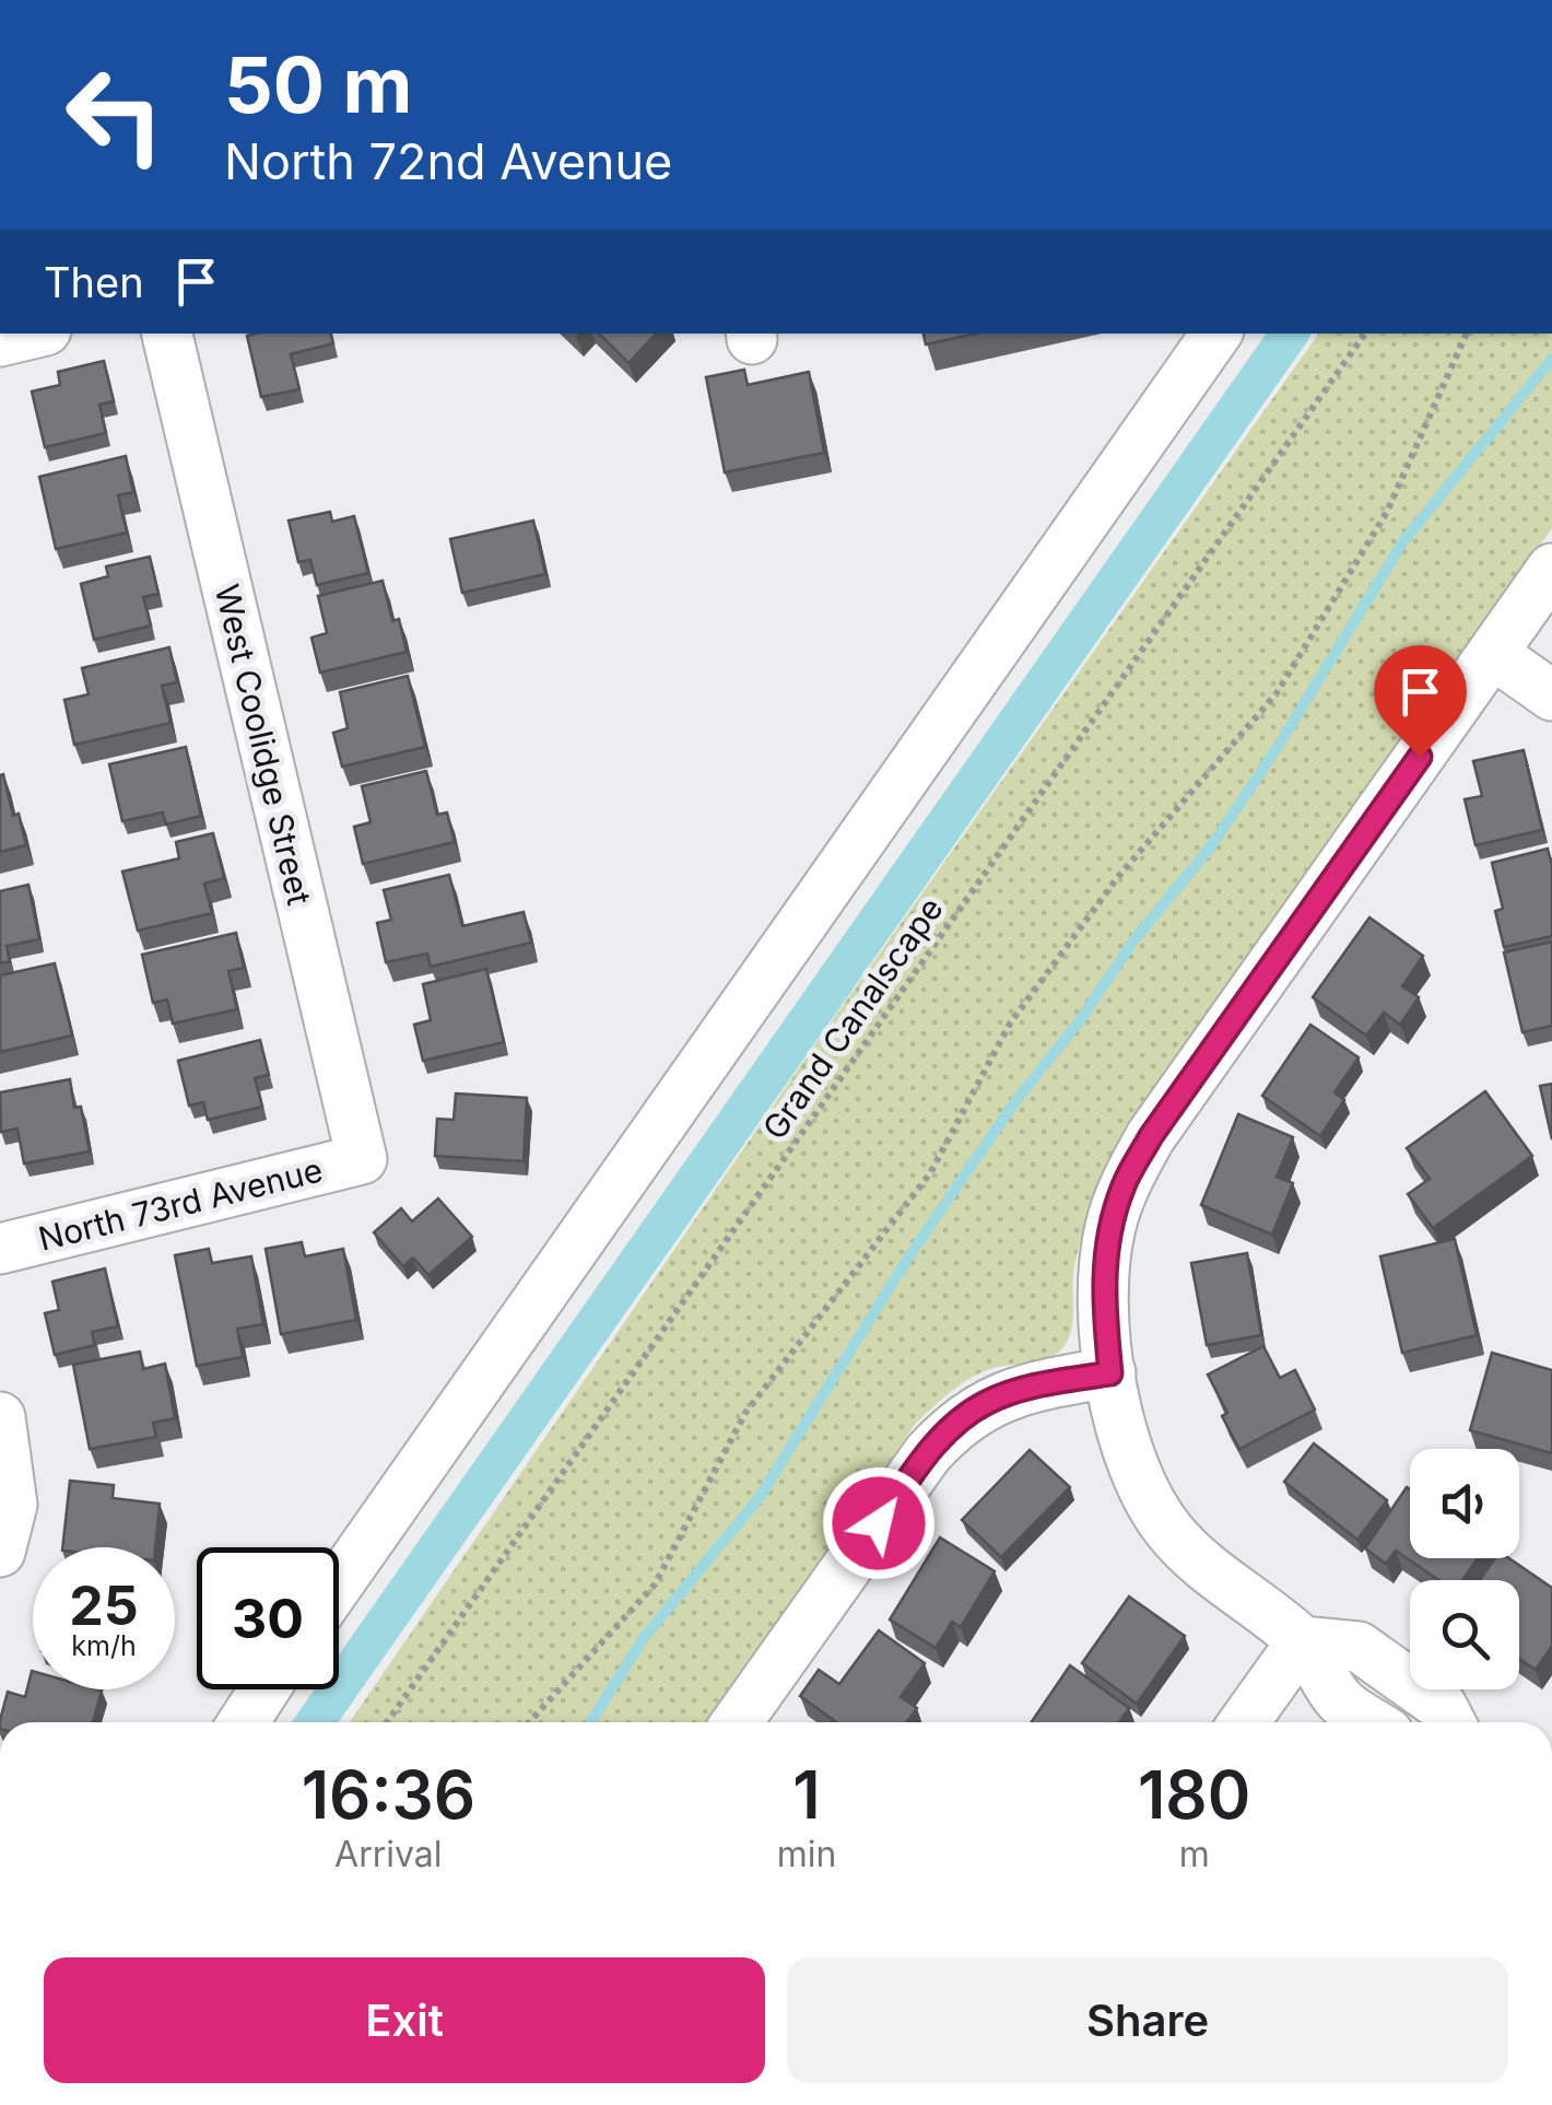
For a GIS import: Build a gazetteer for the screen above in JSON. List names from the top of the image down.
{
  "streets": {
    "street": ["West Coolidge Street", "North 73rd Avenue"],
    "path": ["Grand Canalscape"]
  },
  "crossings": [
    ["West Coolidge Street", "North 73rd Avenue"]
  ],
  "page": {
    "turn": ["50 m", "North 72nd Avenue"],
    "then": "Then",
    "speed": "25 km/h",
    "limit": "30",
    "eta": [
      "16:36",
      "Arrival",
      "1",
      "min",
      "180",
      "m"
    ],
    "buttons": ["Exit", "Share"]
  }
}
